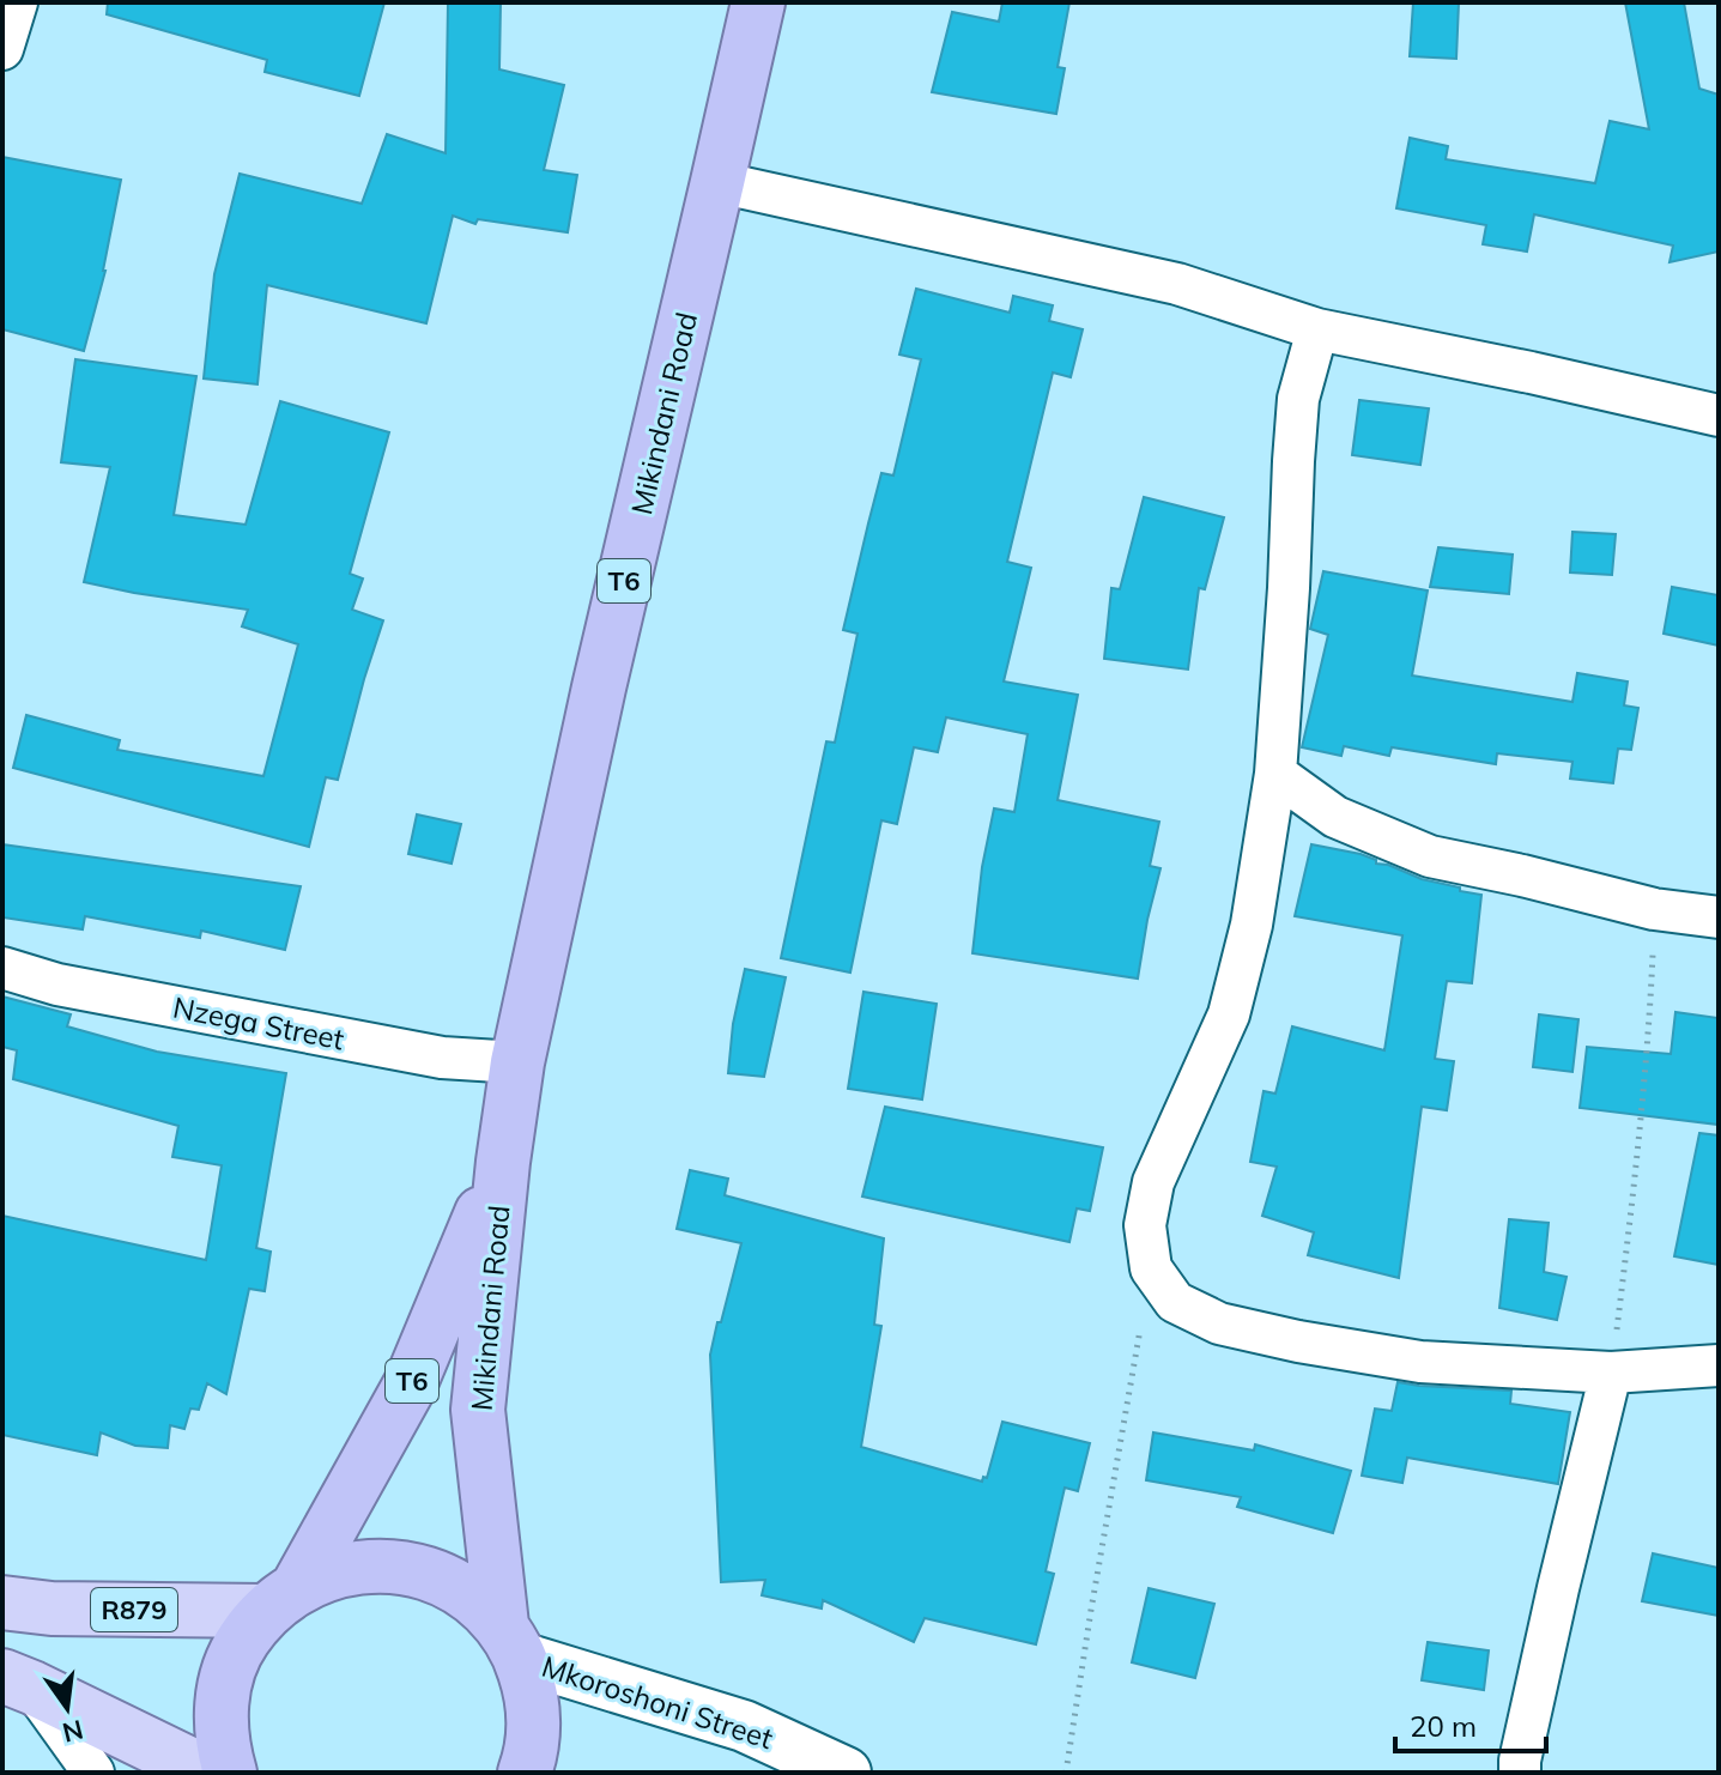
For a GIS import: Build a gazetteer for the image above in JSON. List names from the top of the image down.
{
  "streets": {
    "highway": ["Mikindani Road", "T6"],
    "main road": ["R879"],
    "street": ["Nzega Street", "Mkoroshoni Street"]
  },
  "crossings": [
    ["Mikindani Road", "T6"],
    ["Mikindani Road", "Nzega Street"],
    ["Mikindani Road", "R879"],
    ["Mikindani Road", "Mkoroshoni Street"],
    ["T6", "R879"],
    ["T6", "Mkoroshoni Street"]
  ],
  "scale_bar": "20 m",
  "north": "bottom"
}
